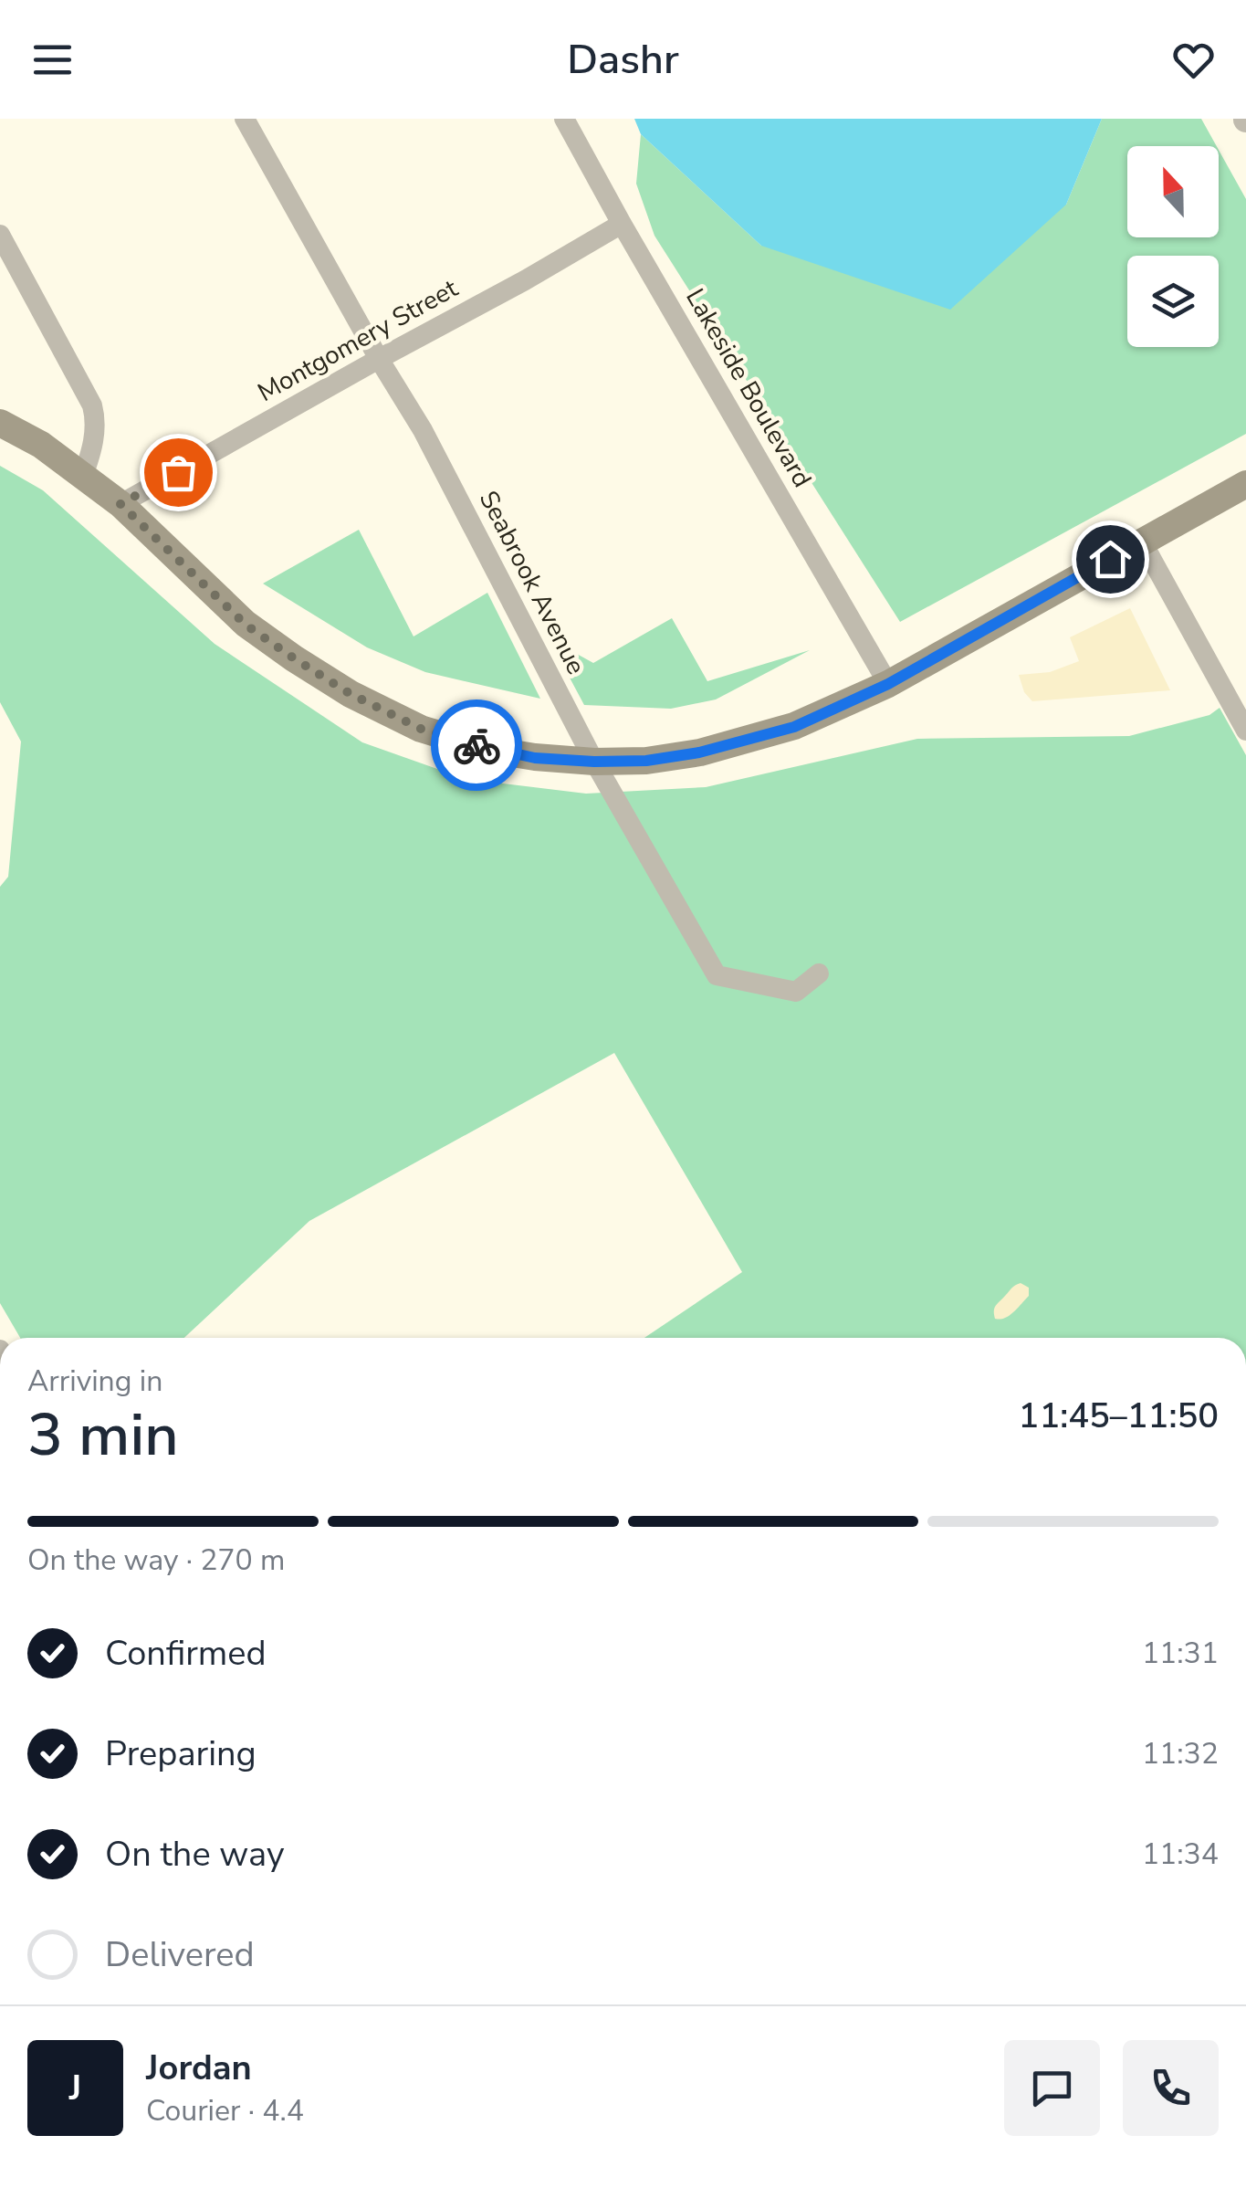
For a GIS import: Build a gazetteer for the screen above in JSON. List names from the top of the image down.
{
  "streets": {
    "street": ["Montgomery Street", "Lakeside Boulevard", "Seabrook Avenue"]
  },
  "crossings": [
    ["Montgomery Street", "Lakeside Boulevard"],
    ["Montgomery Street", "Seabrook Avenue"]
  ],
  "north": "top",
  "page": {
    "header": "Dashr",
    "heading": ["3 min", "Arriving in", "11:45–11:50"],
    "panel": ["Jordan", "Courier · 4.4"],
    "bar": "On the way · 270 m",
    "list": [
      ["Confirmed", "11:31"],
      ["Preparing", "11:32"],
      ["On the way", "11:34"],
      "Delivered"
    ],
    "round": "J"
  }
}
